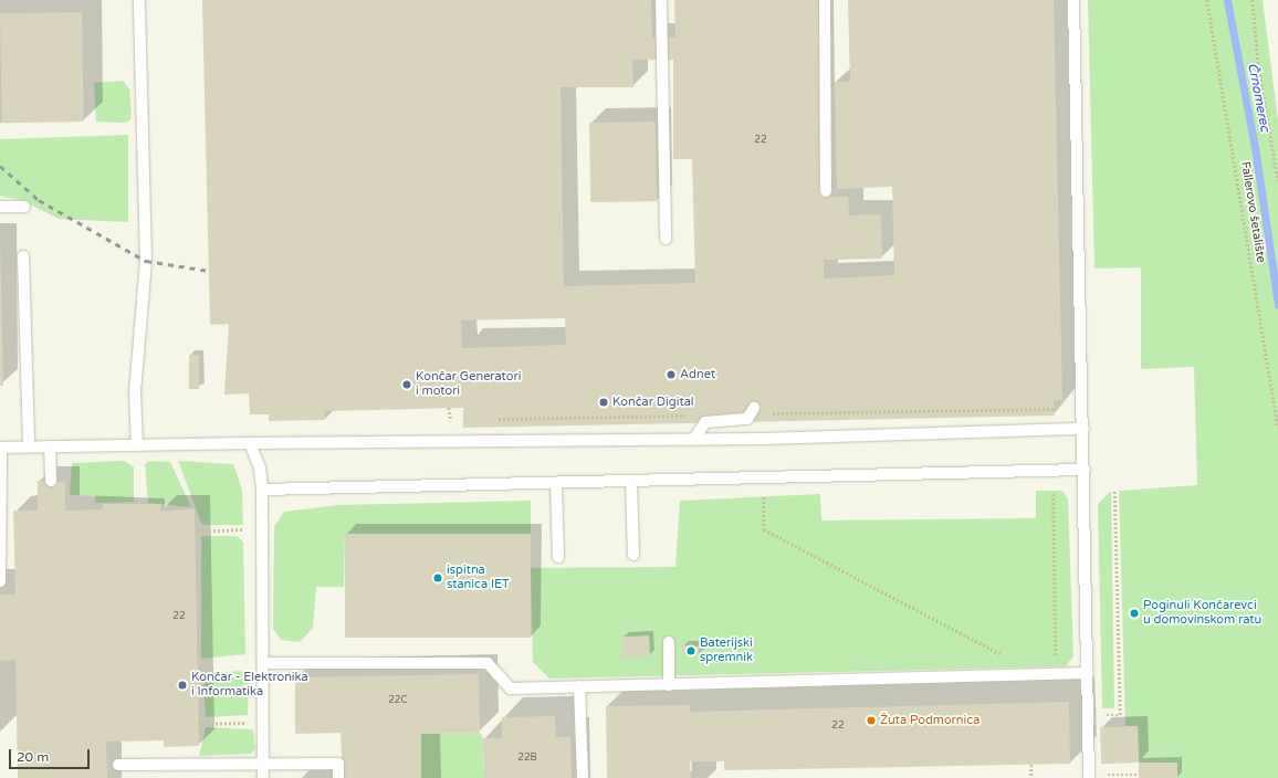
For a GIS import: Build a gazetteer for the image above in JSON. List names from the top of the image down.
{
  "streets": {
    "path": ["Fallerovo šetalište"]
  },
  "water": ["Črnomerec"],
  "places": [
    "Adnet",
    "Končar Generatori i motori",
    "Končar Digital",
    "ispitna stanica IET",
    "Poginuli Končarevci u domovinskom ratu",
    "Baterijski spremnik",
    "Končar - Elektronika i Informatika",
    "Žuta Podmornica"
  ],
  "house_numbers": [
    "22",
    "22",
    "22C",
    "22",
    "22B"
  ],
  "scale_bar": "20 m"
}
